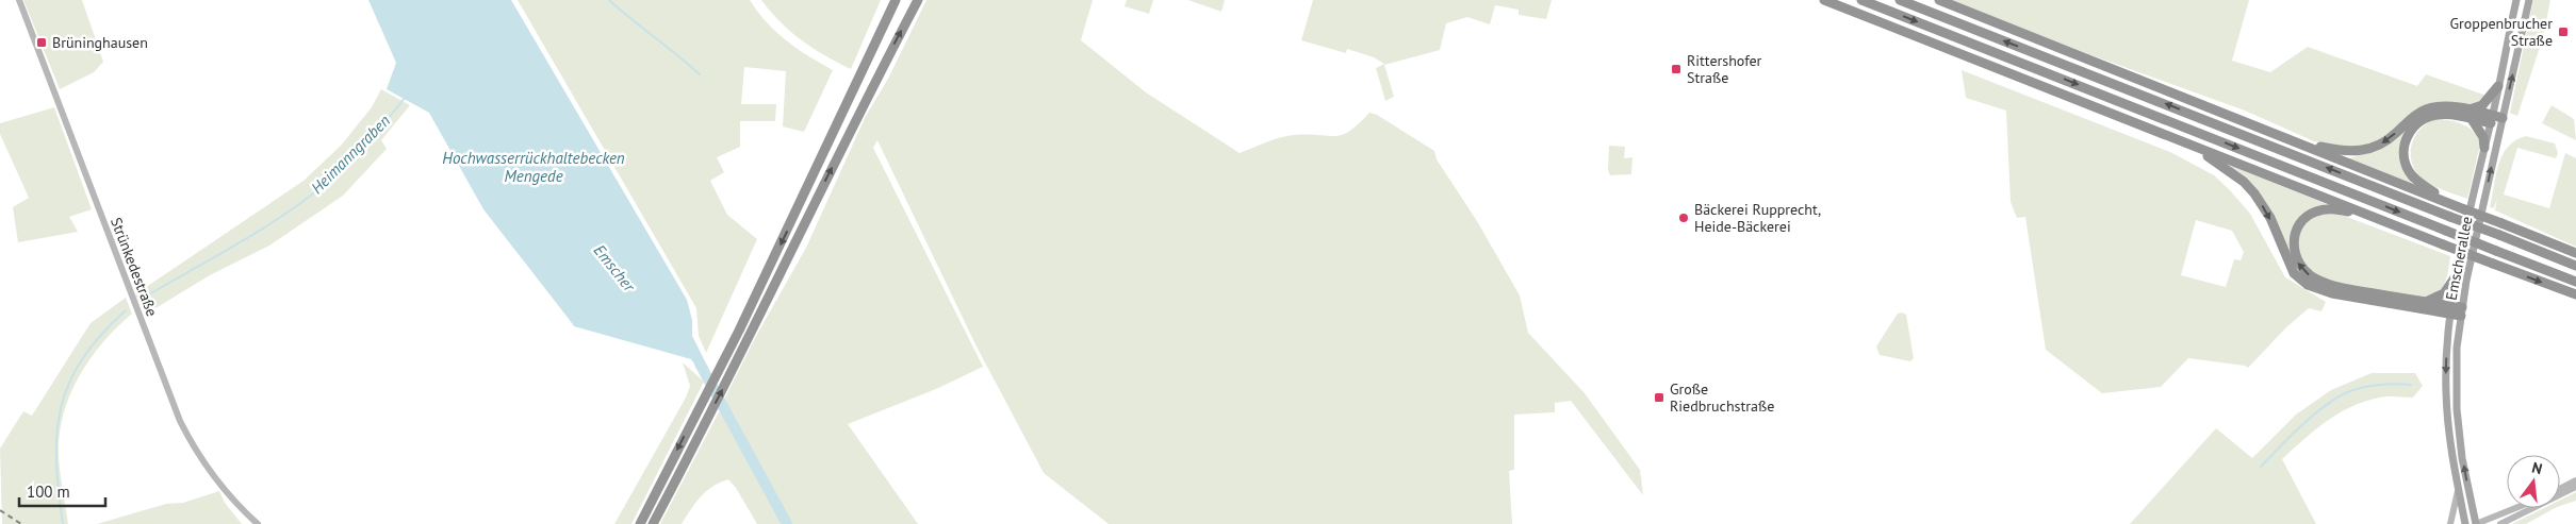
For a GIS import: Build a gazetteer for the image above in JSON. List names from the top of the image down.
{
  "streets": {
    "main road": ["Emscherallee", "Strünkedestraße"]
  },
  "water": ["Heimanngraben", "Hochwasserrückhaltebecken Mengede", "Emscher"],
  "places": {
    "transit": [
      "Groppenbrucher Straße",
      "Brüninghausen",
      "Rittershofer Straße",
      "Große Riedbruchstraße"
    ],
    "other": ["Bäckerei Rupprecht, Heide-Bäckerei"]
  },
  "scale_bar": "100 m",
  "north": "top"
}
